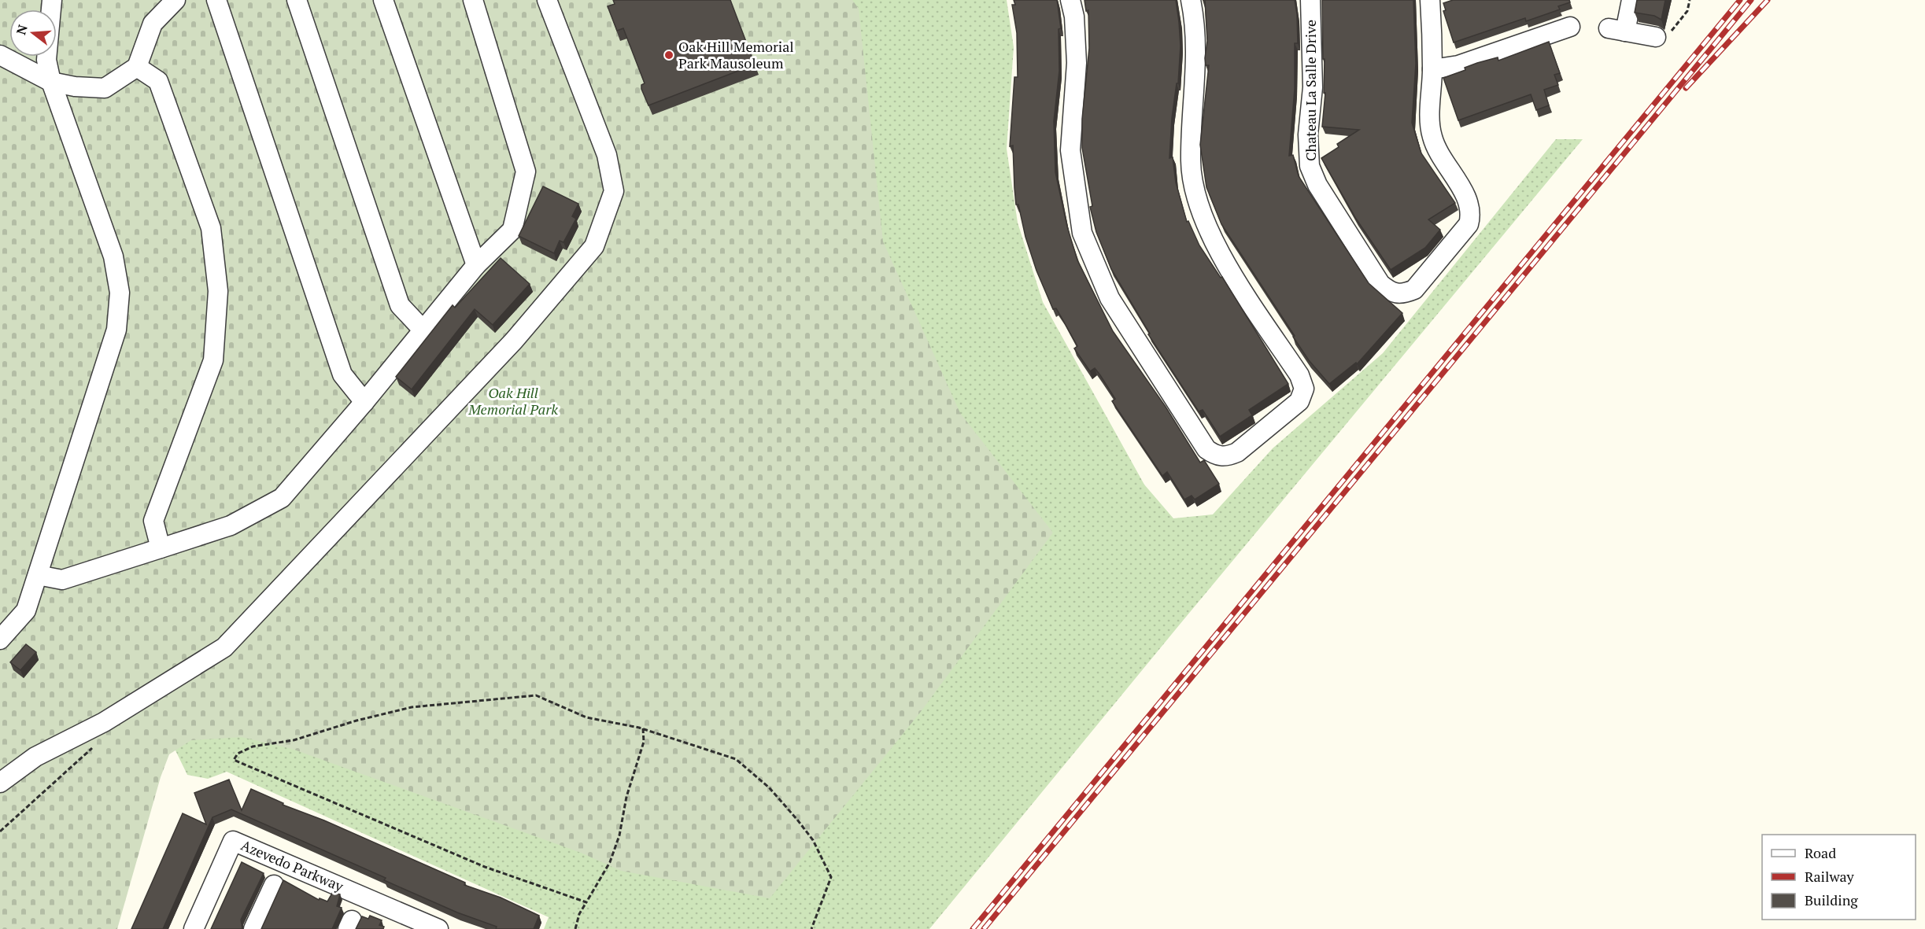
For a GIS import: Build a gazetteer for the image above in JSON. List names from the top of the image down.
{
  "streets": {
    "street": ["Chateau La Salle Drive", "Azevedo Parkway"]
  },
  "parks": ["Oak Hill Memorial Park"],
  "places": ["Oak Hill Memorial Park Mausoleum"],
  "legend": ["Road", "Railway", "Building"],
  "north": "left"
}
